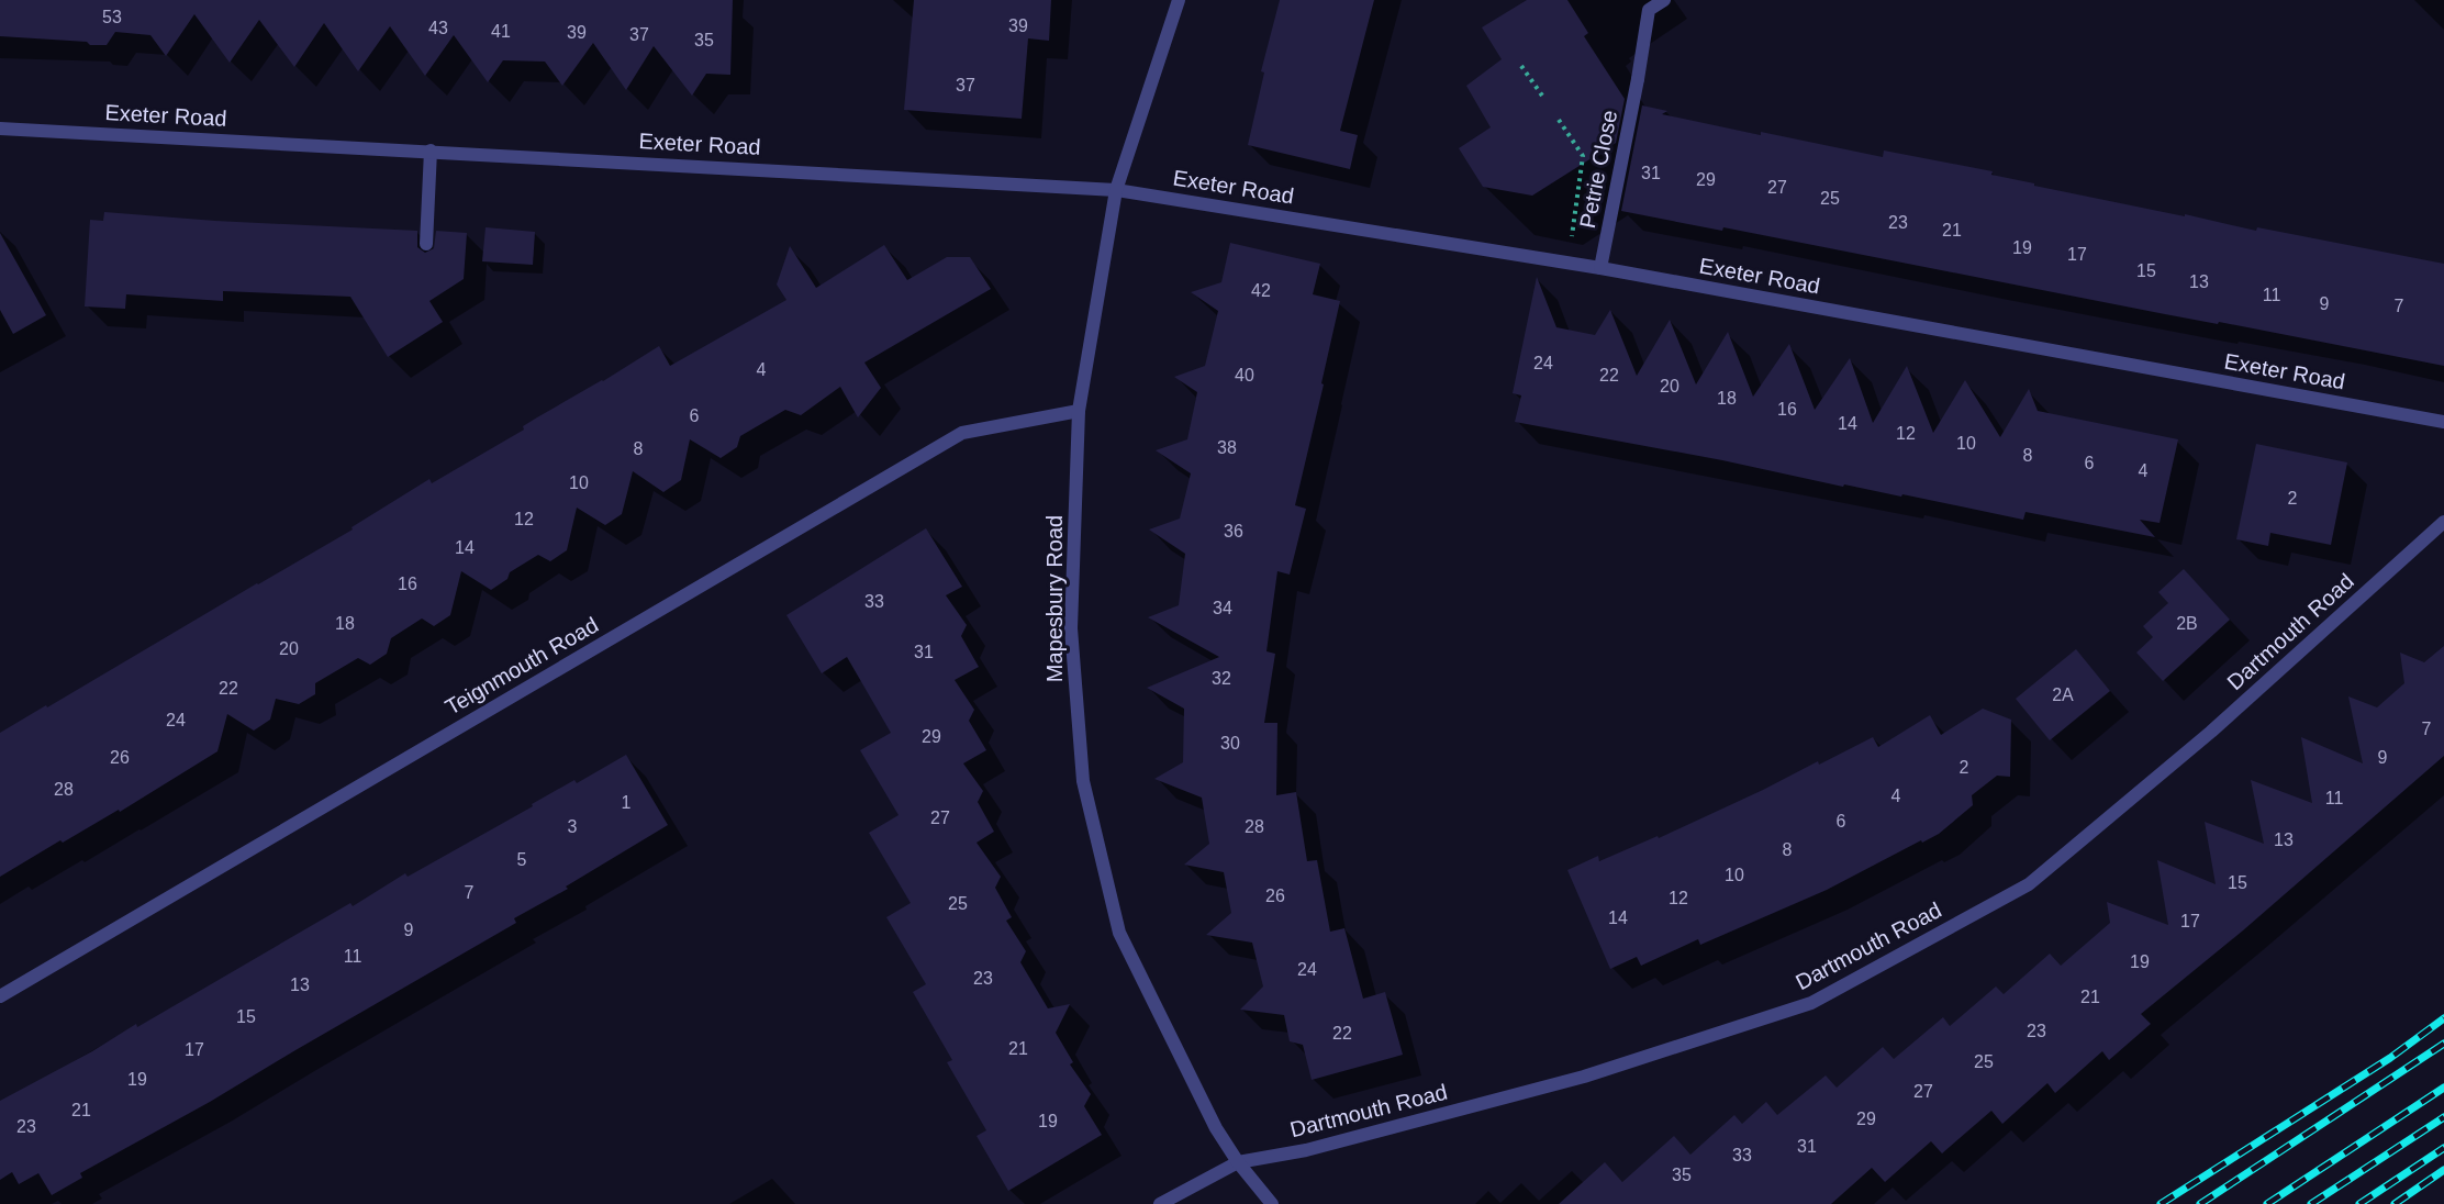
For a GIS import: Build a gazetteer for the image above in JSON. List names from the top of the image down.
{
  "streets": {
    "street": [
      "Exeter Road",
      "Petrie Close",
      "Mapesbury Road",
      "Dartmouth Road",
      "Teignmouth Road"
    ]
  },
  "crossings": [
    ["Exeter Road", "Petrie Close"],
    ["Exeter Road", "Mapesbury Road"],
    ["Mapesbury Road", "Dartmouth Road"],
    ["Mapesbury Road", "Teignmouth Road"]
  ],
  "house_numbers": [
    "53",
    "39",
    "43",
    "41",
    "39",
    "37",
    "35",
    "37",
    "31",
    "29",
    "27",
    "25",
    "23",
    "21",
    "19",
    "17",
    "15",
    "13",
    "42",
    "11",
    "9",
    "7",
    "24",
    "4",
    "40",
    "22",
    "20",
    "18",
    "16",
    "6",
    "14",
    "12",
    "10",
    "38",
    "8",
    "8",
    "6",
    "4",
    "10",
    "2",
    "12",
    "36",
    "14",
    "16",
    "33",
    "34",
    "18",
    "2B",
    "20",
    "31",
    "32",
    "22",
    "2A",
    "24",
    "7",
    "29",
    "30",
    "26",
    "9",
    "2",
    "28",
    "4",
    "11",
    "1",
    "27",
    "6",
    "3",
    "28",
    "13",
    "8",
    "5",
    "10",
    "15",
    "7",
    "26",
    "12",
    "25",
    "14",
    "17",
    "9",
    "11",
    "19",
    "24",
    "23",
    "13",
    "21",
    "15",
    "23",
    "22",
    "21",
    "17",
    "25",
    "19",
    "27",
    "21",
    "29",
    "19",
    "23",
    "31",
    "33",
    "35"
  ]
}
